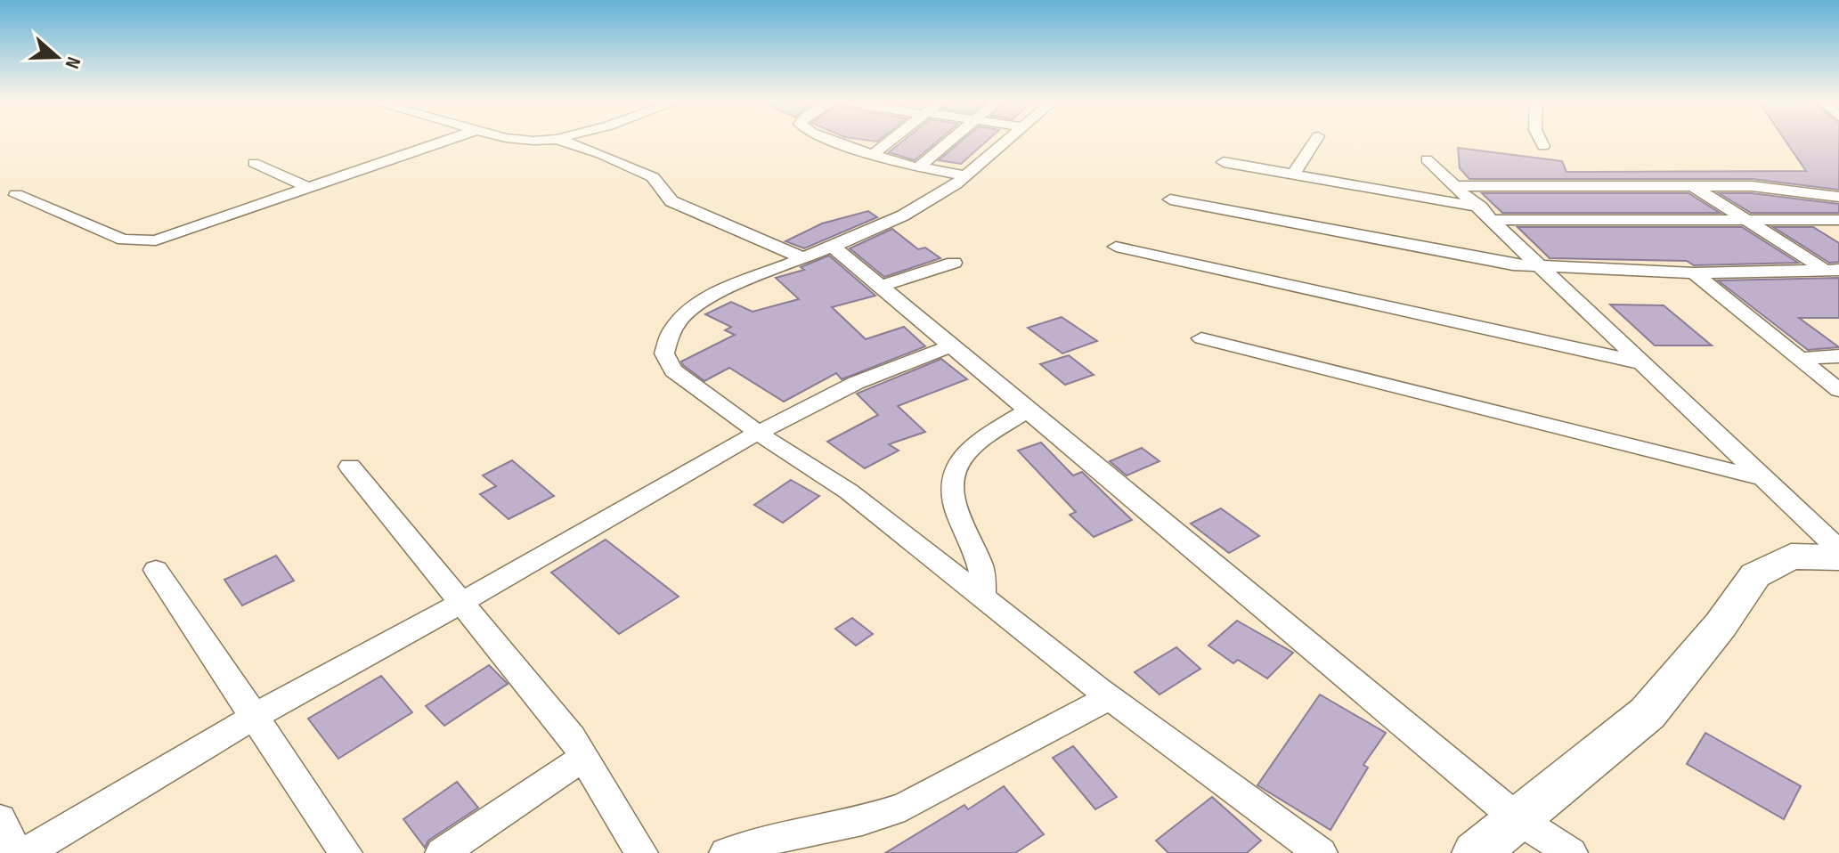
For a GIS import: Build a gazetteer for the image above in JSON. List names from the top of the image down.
{
  "north": "right"
}
